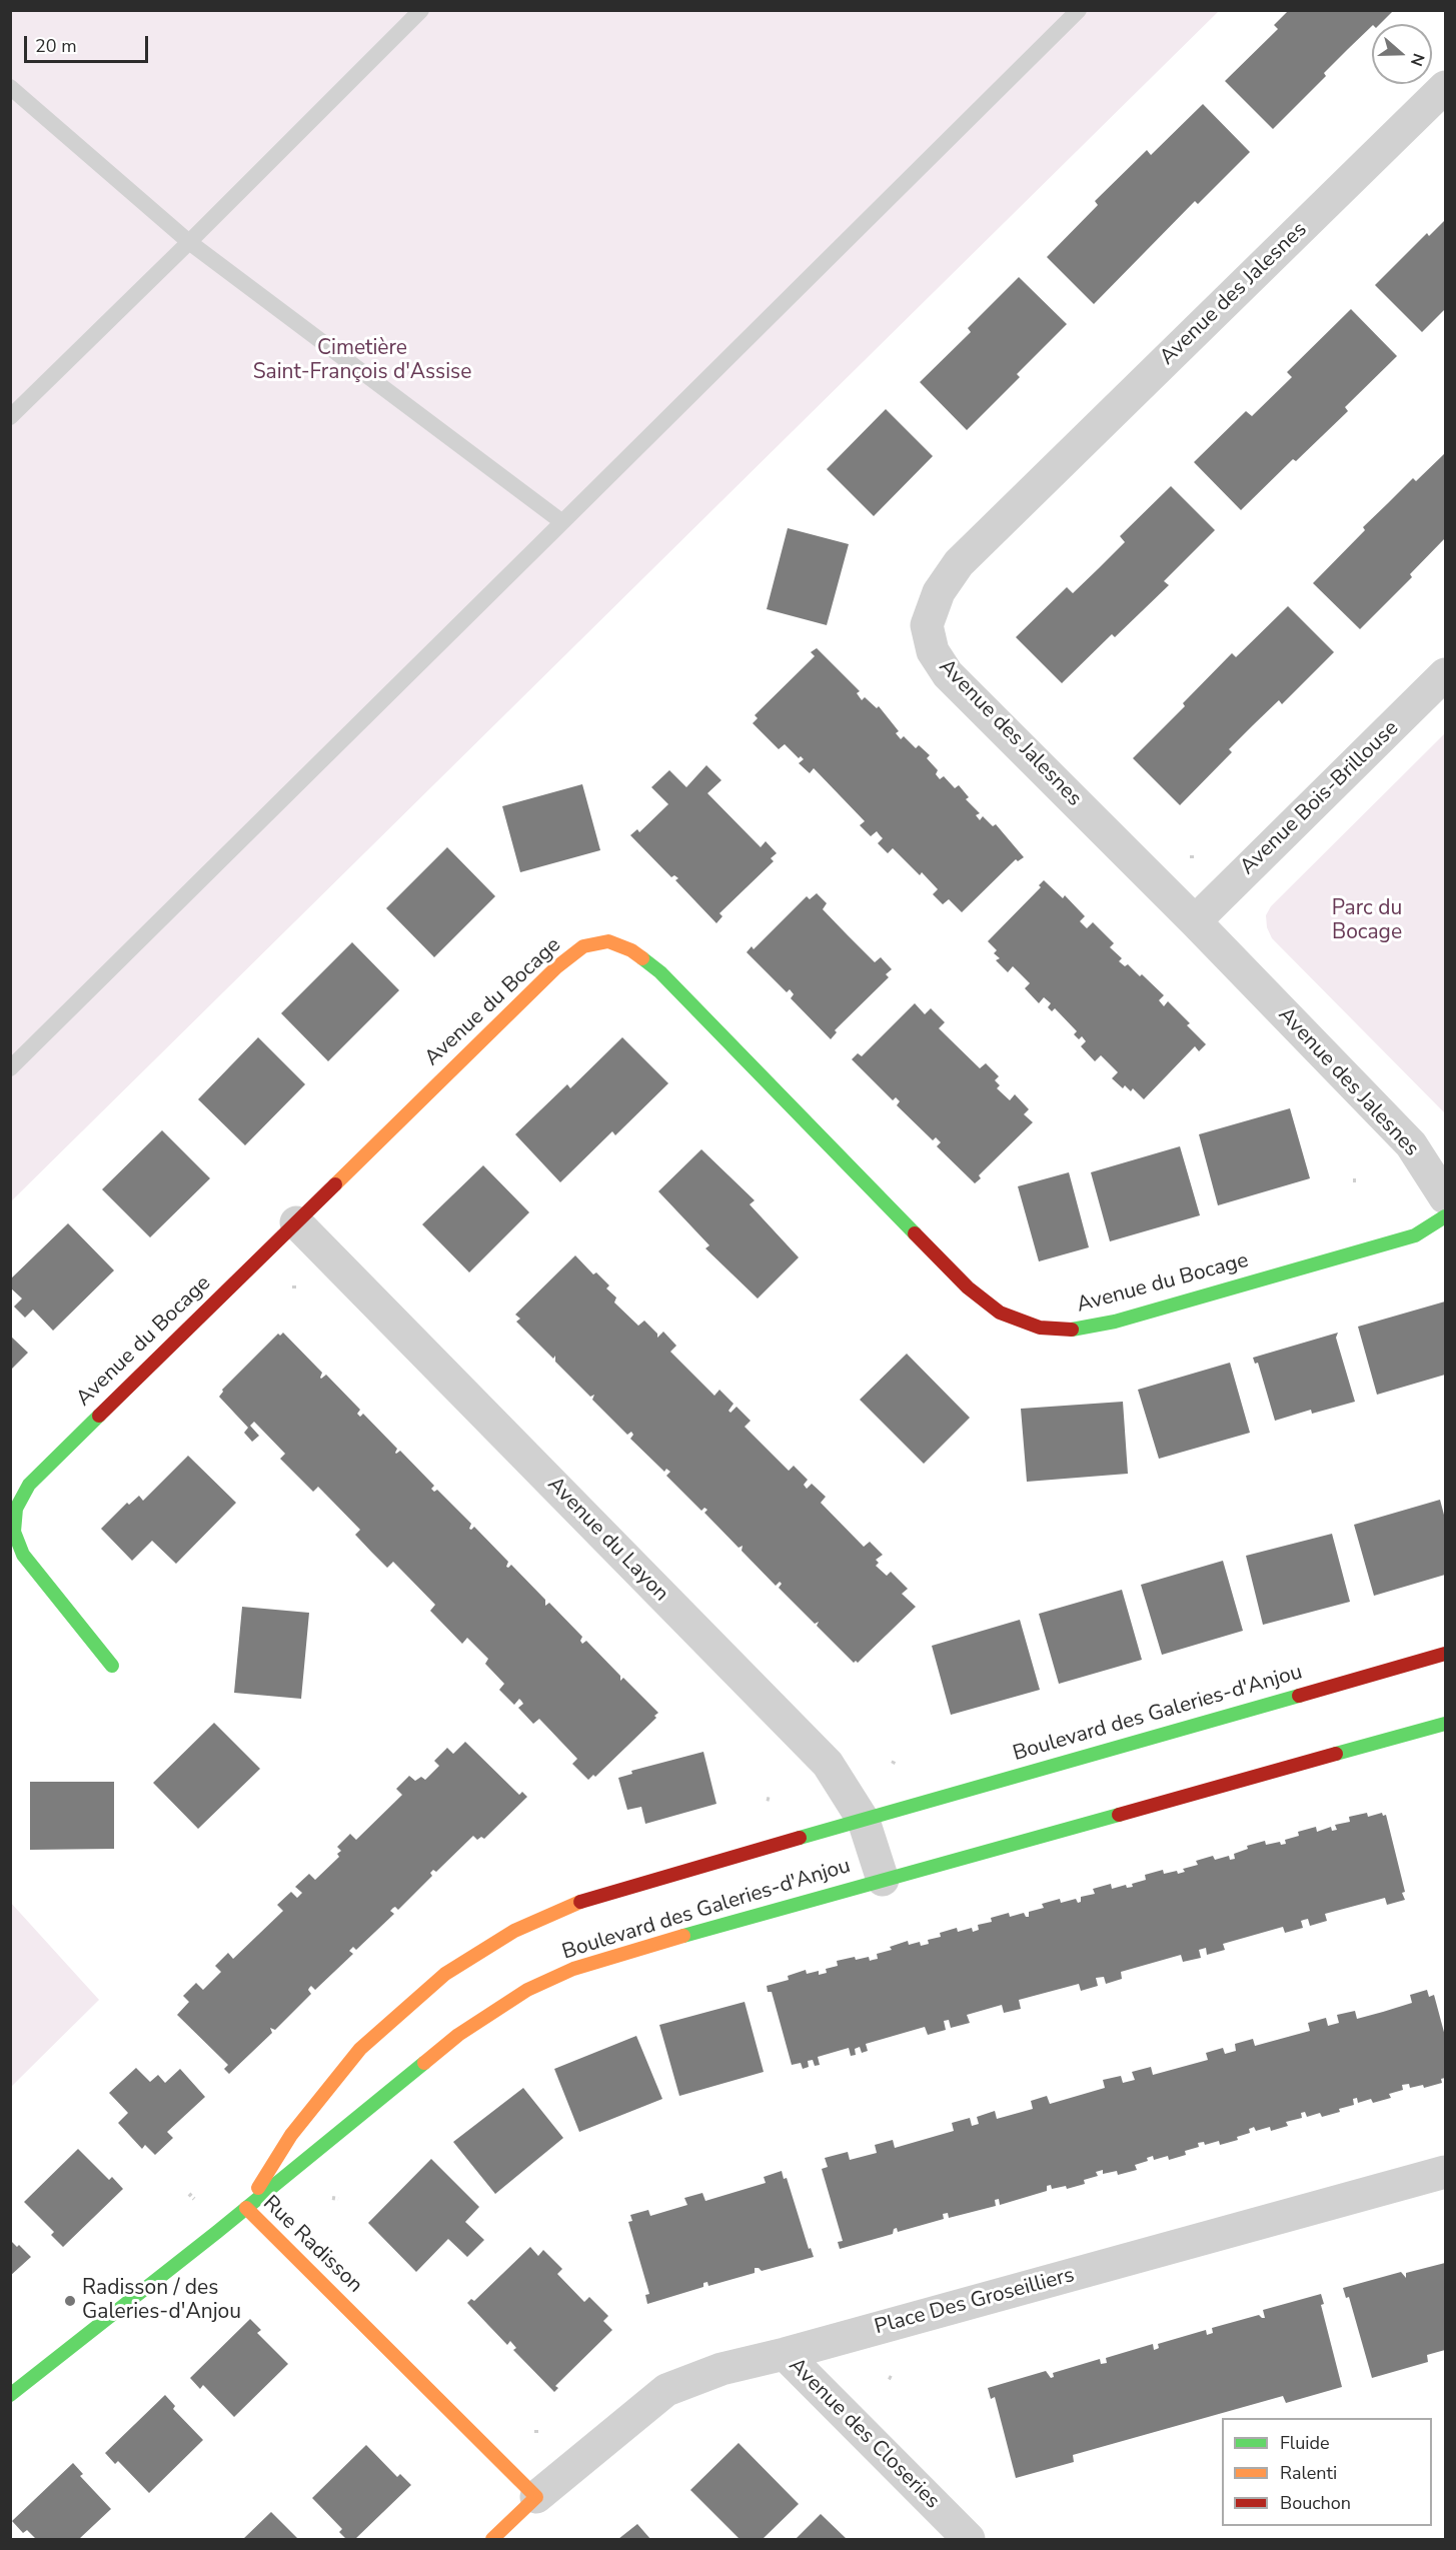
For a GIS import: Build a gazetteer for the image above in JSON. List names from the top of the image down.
{
  "streets": {
    "street": [
      "Avenue des Jalesnes",
      "Avenue Bois-Brillouse",
      "Avenue du Bocage",
      "Avenue du Layon",
      "Boulevard des Galeries-d'Anjou",
      "Rue Radisson",
      "Place Des Groseilliers",
      "Avenue des Closeries"
    ]
  },
  "crossings": [
    ["Avenue des Jalesnes", "Avenue Bois-Brillouse"],
    ["Avenue du Bocage", "Avenue du Layon"],
    ["Avenue du Layon", "Boulevard des Galeries-d'Anjou"],
    ["Boulevard des Galeries-d'Anjou", "Rue Radisson"],
    ["Rue Radisson", "Place Des Groseilliers"],
    ["Place Des Groseilliers", "Avenue des Closeries"]
  ],
  "parks": ["Cimetière Saint-François d'Assise", "Parc du Bocage"],
  "places": ["Radisson / des Galeries-d'Anjou"],
  "legend": ["Fluide", "Ralenti", "Bouchon"],
  "scale_bar": "20 m",
  "north": "right"
}
